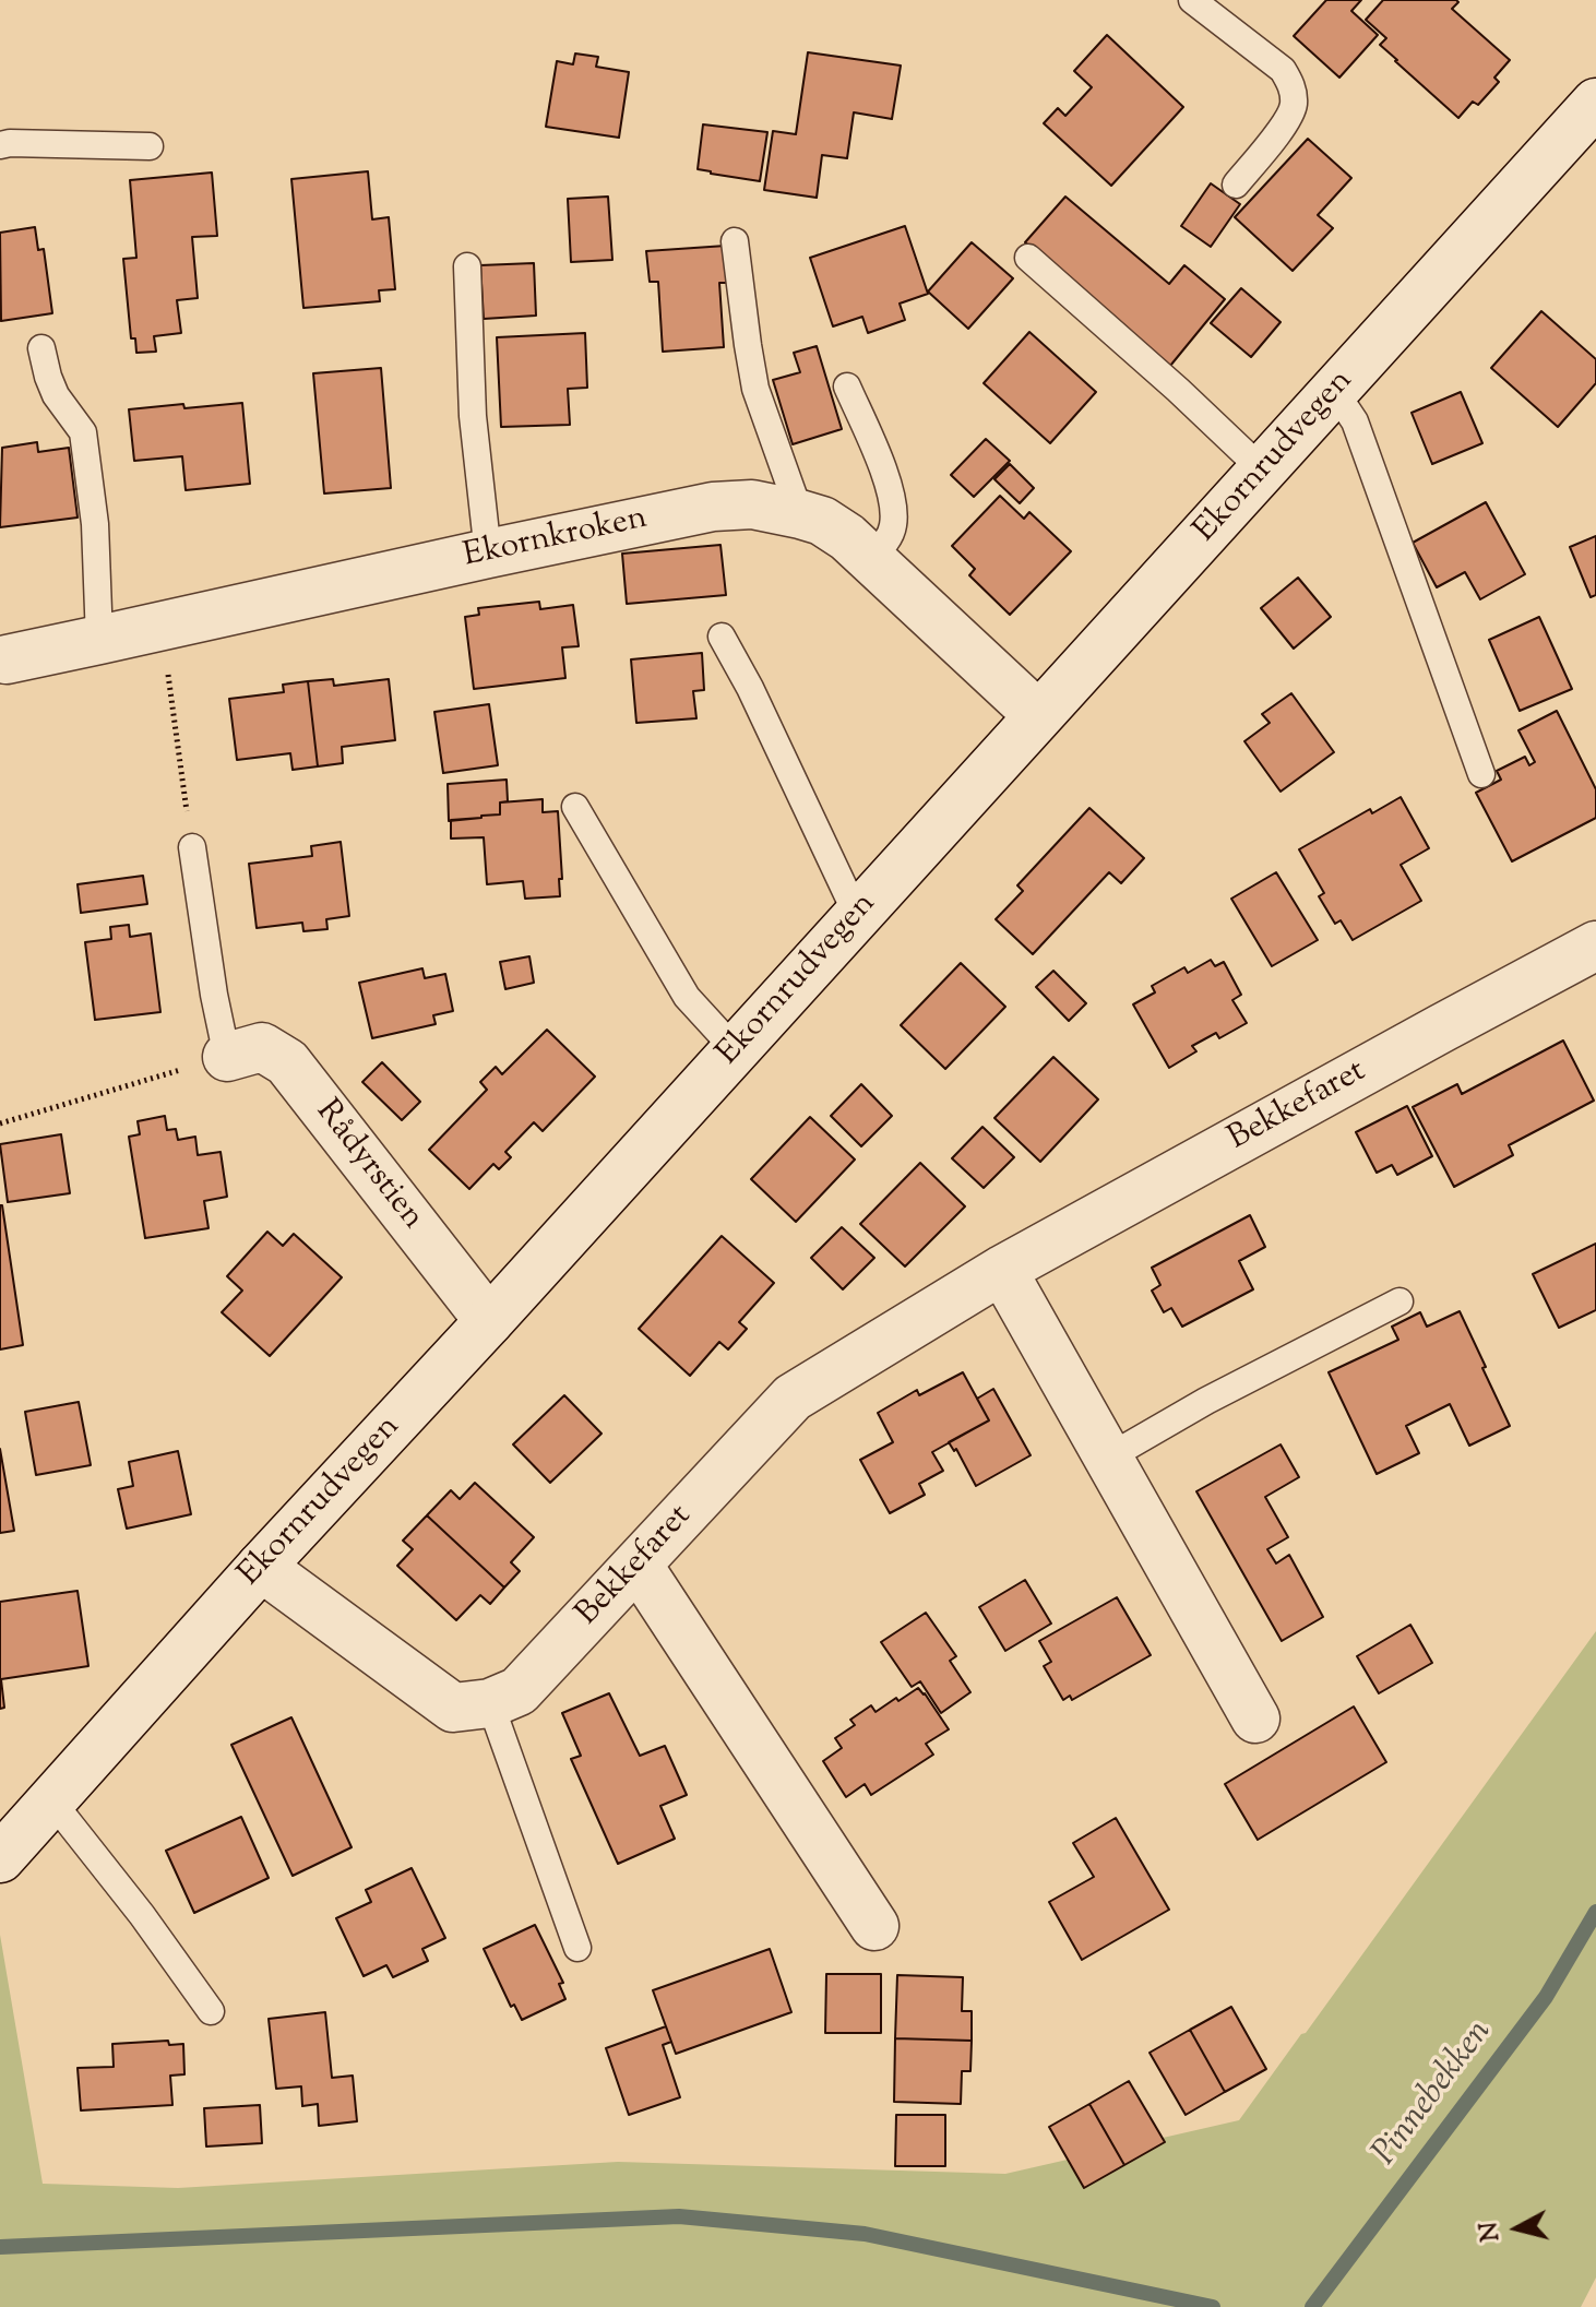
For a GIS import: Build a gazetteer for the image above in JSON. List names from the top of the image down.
{
  "streets": {
    "street": [
      "Ekornrudvegen",
      "Ekornkroken",
      "Bekkefaret",
      "Rådyrstien"
    ]
  },
  "crossings": [
    ["Ekornrudvegen", "Ekornkroken"],
    ["Ekornrudvegen", "Bekkefaret"],
    ["Ekornrudvegen", "Rådyrstien"]
  ],
  "water": ["Pinnebekken"],
  "north": "left"
}
